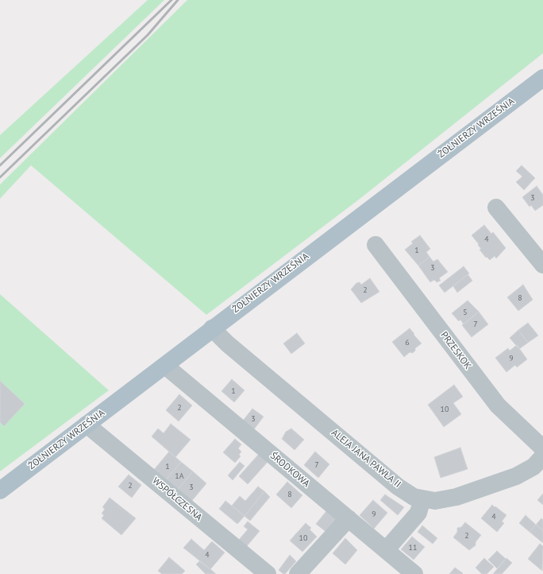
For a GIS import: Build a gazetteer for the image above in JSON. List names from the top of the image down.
{
  "streets": {
    "main road": ["ŻOŁNIERZY WRZEŚNIA"],
    "street": [
      "PRZESKOK",
      "ALEJA JANA PAWŁA II",
      "ŚRODKOWA",
      "WSPÓŁCZESNA"
    ]
  },
  "crossings": [
    ["ŻOŁNIERZY WRZEŚNIA", "ALEJA JANA PAWŁA II"],
    ["ŻOŁNIERZY WRZEŚNIA", "ŚRODKOWA"],
    ["ŻOŁNIERZY WRZEŚNIA", "WSPÓŁCZESNA"]
  ],
  "house_numbers": [
    "3",
    "4",
    "1",
    "3",
    "2",
    "8",
    "5",
    "7",
    "6",
    "9",
    "1",
    "2",
    "10",
    "3",
    "7",
    "1",
    "1A",
    "2",
    "3",
    "8",
    "9",
    "4",
    "2",
    "10",
    "11",
    "4"
  ]
}
